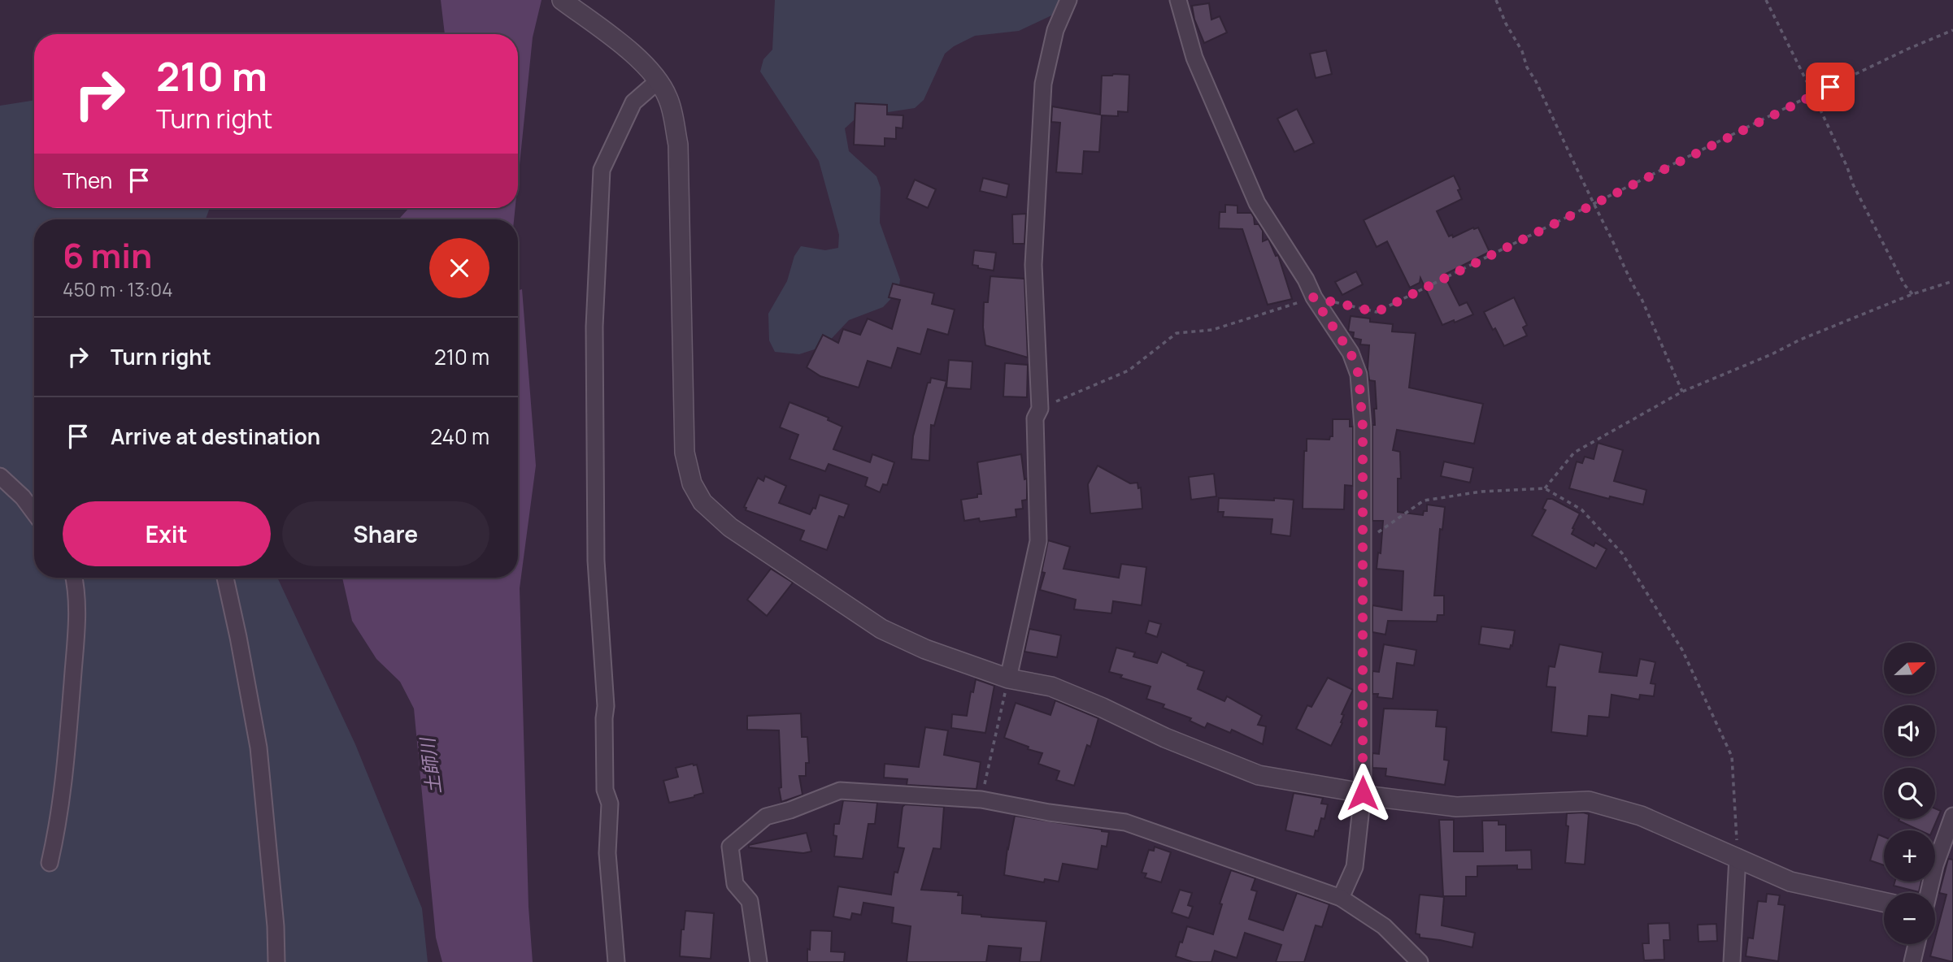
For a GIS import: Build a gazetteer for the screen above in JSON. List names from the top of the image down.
{
  "water": ["土師川"],
  "north": "right",
  "page": {
    "turn": ["210 m", "Turn right"],
    "then": "Then",
    "heading": ["6 min", "450 m · 13:04"],
    "list": [
      {
        "name": "Turn right",
        "value": "210 m"
      },
      {
        "name": "Arrive at destination",
        "value": "240 m"
      }
    ],
    "buttons": ["Exit", "Share"],
    "map_buttons": ["+", "−"]
  }
}
